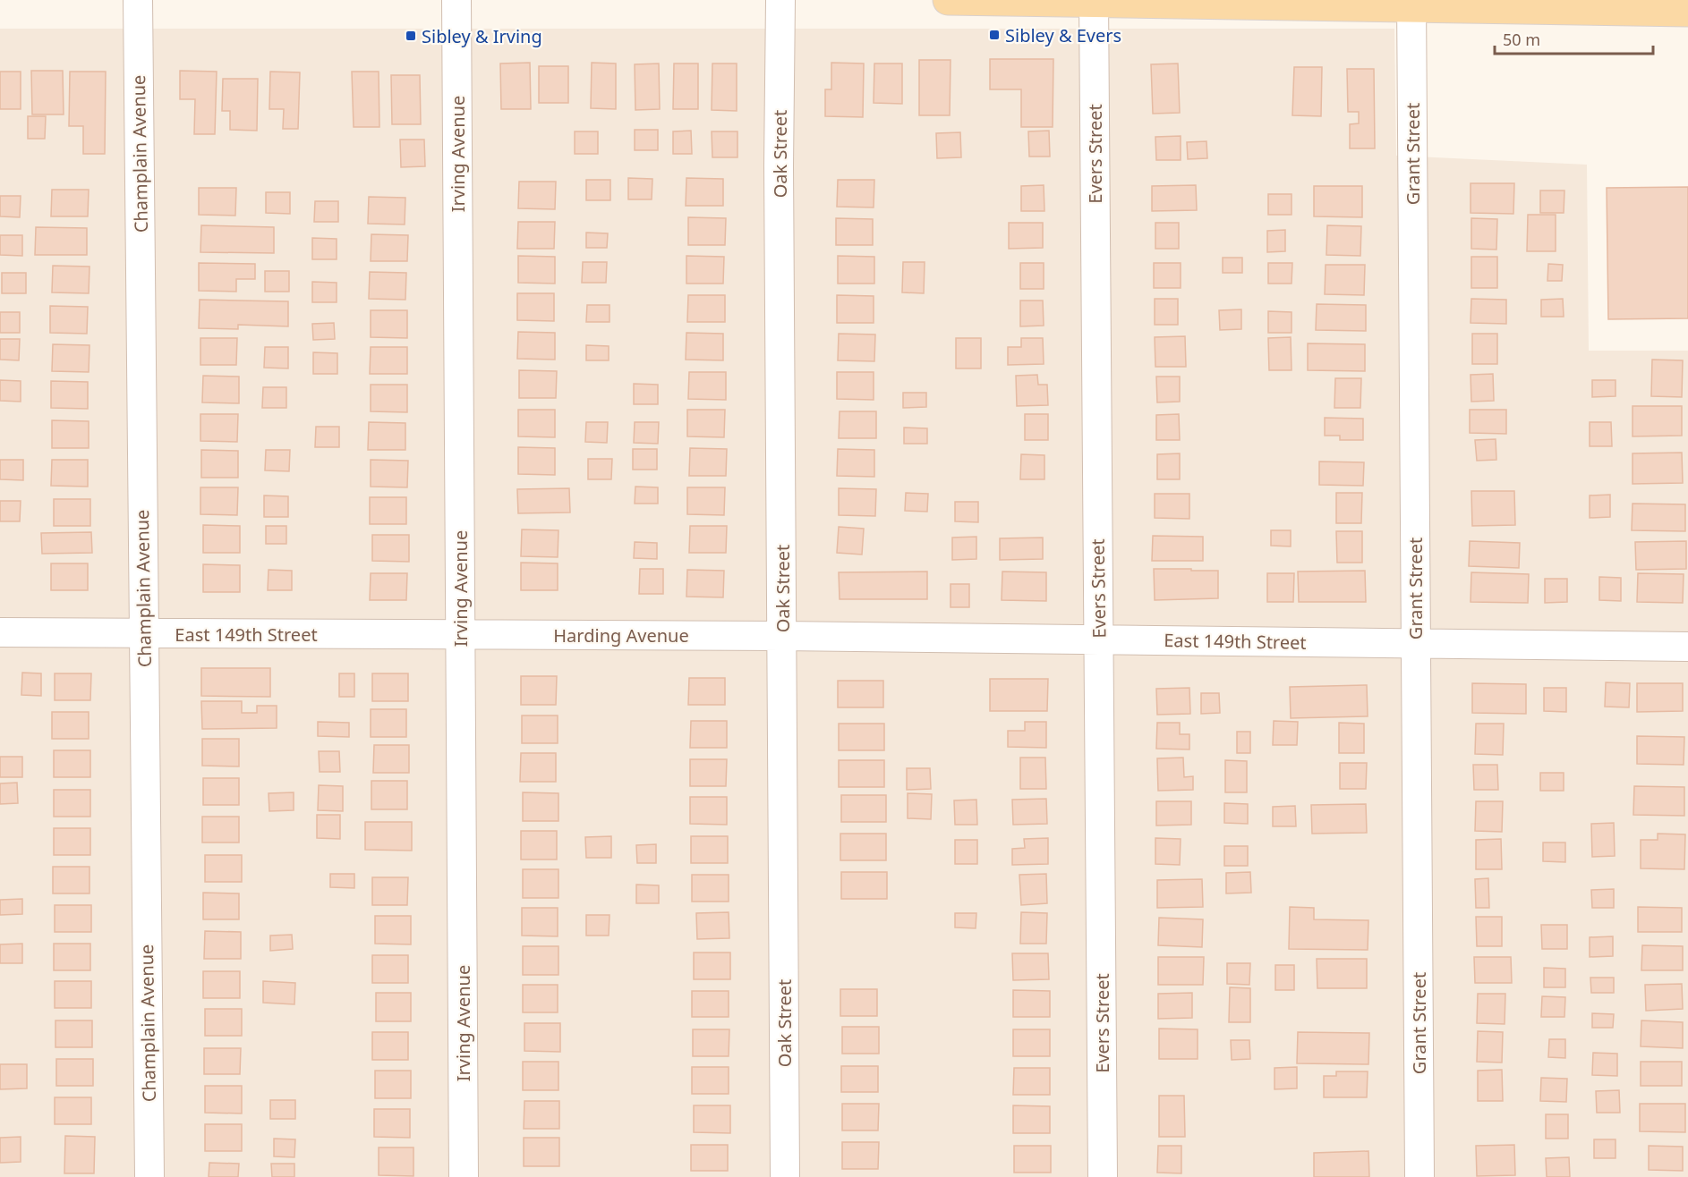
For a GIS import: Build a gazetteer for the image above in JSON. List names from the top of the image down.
{
  "streets": {
    "street": [
      "Champlain Avenue",
      "Irving Avenue",
      "Oak Street",
      "Evers Street",
      "Grant Street",
      "East 149th Street",
      "Harding Avenue"
    ]
  },
  "crossings": [
    ["Champlain Avenue", "East 149th Street"],
    ["Irving Avenue", "East 149th Street"],
    ["Irving Avenue", "Harding Avenue"],
    ["Oak Street", "East 149th Street"],
    ["Oak Street", "Harding Avenue"],
    ["Evers Street", "East 149th Street"],
    ["Grant Street", "East 149th Street"],
    ["East 149th Street", "Harding Avenue"]
  ],
  "places": {
    "transit": ["Sibley & Evers", "Sibley & Irving"]
  },
  "scale_bar": "50 m"
}
